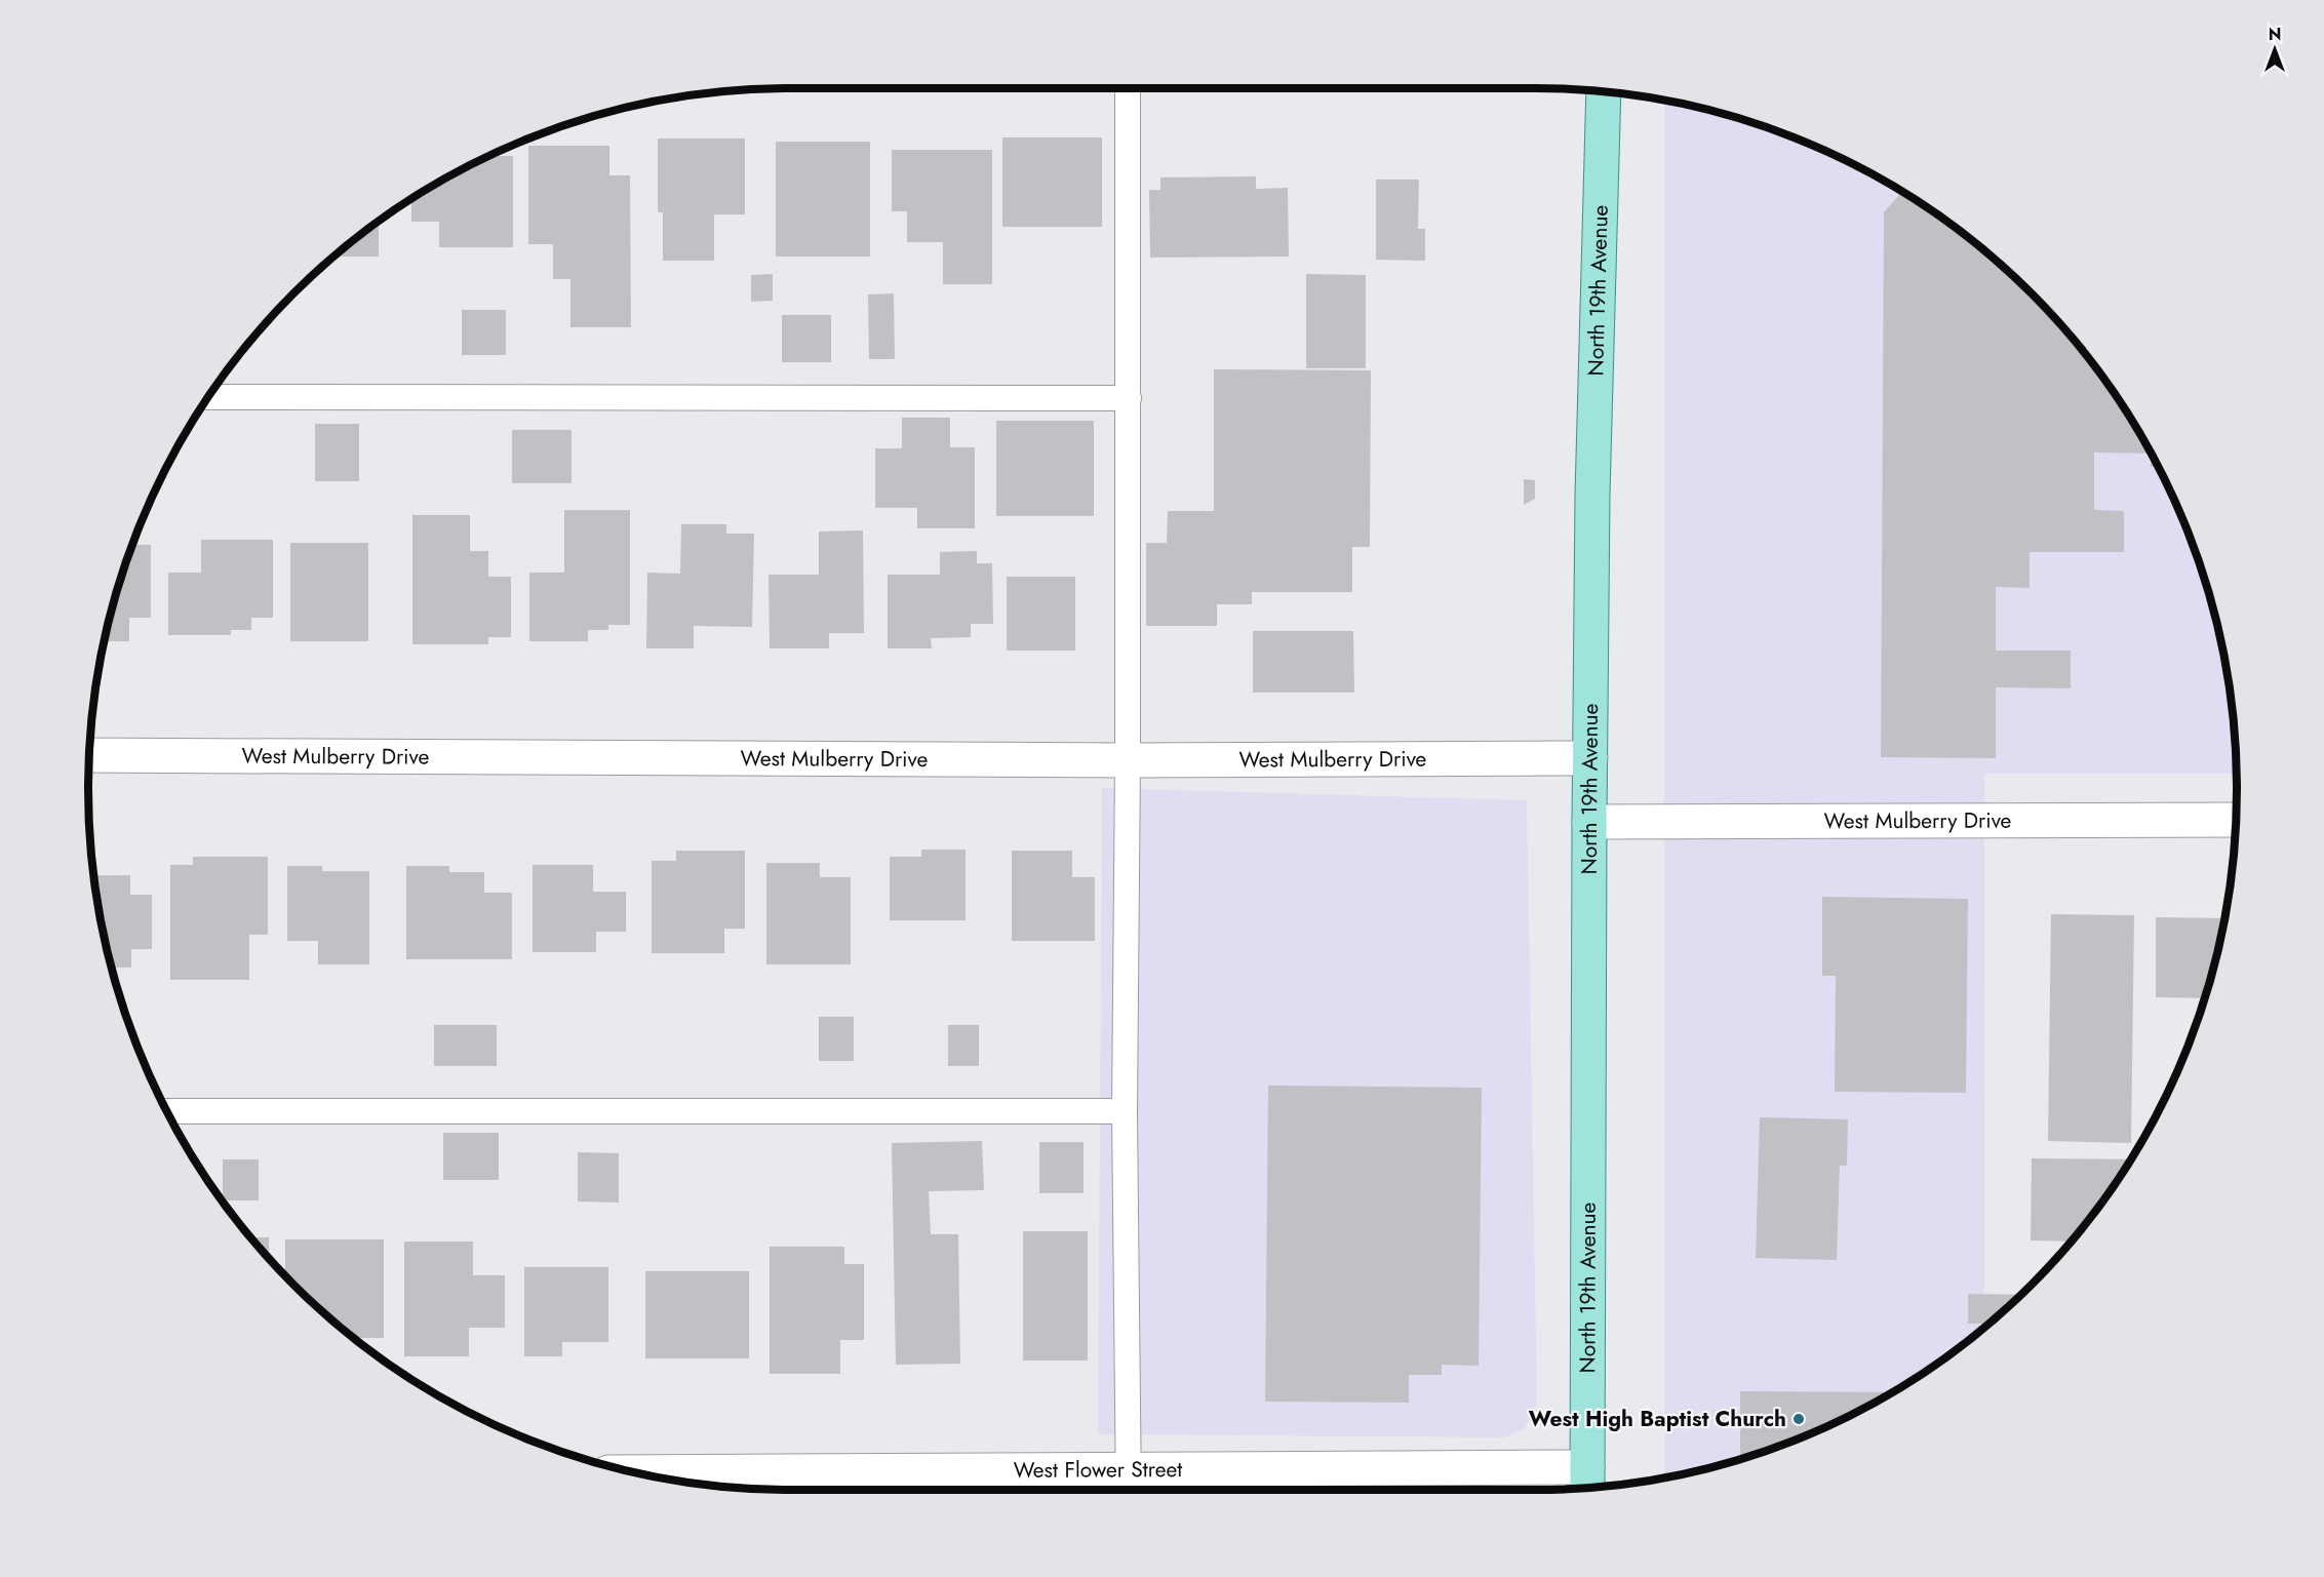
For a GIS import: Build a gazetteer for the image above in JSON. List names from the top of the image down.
{
  "streets": {
    "main road": ["North 19th Avenue"],
    "street": ["West Mulberry Drive", "West Flower Street"]
  },
  "crossings": [
    ["North 19th Avenue", "West Mulberry Drive"],
    ["North 19th Avenue", "West Flower Street"]
  ],
  "places": ["West High Baptist Church"],
  "north": "top"
}
